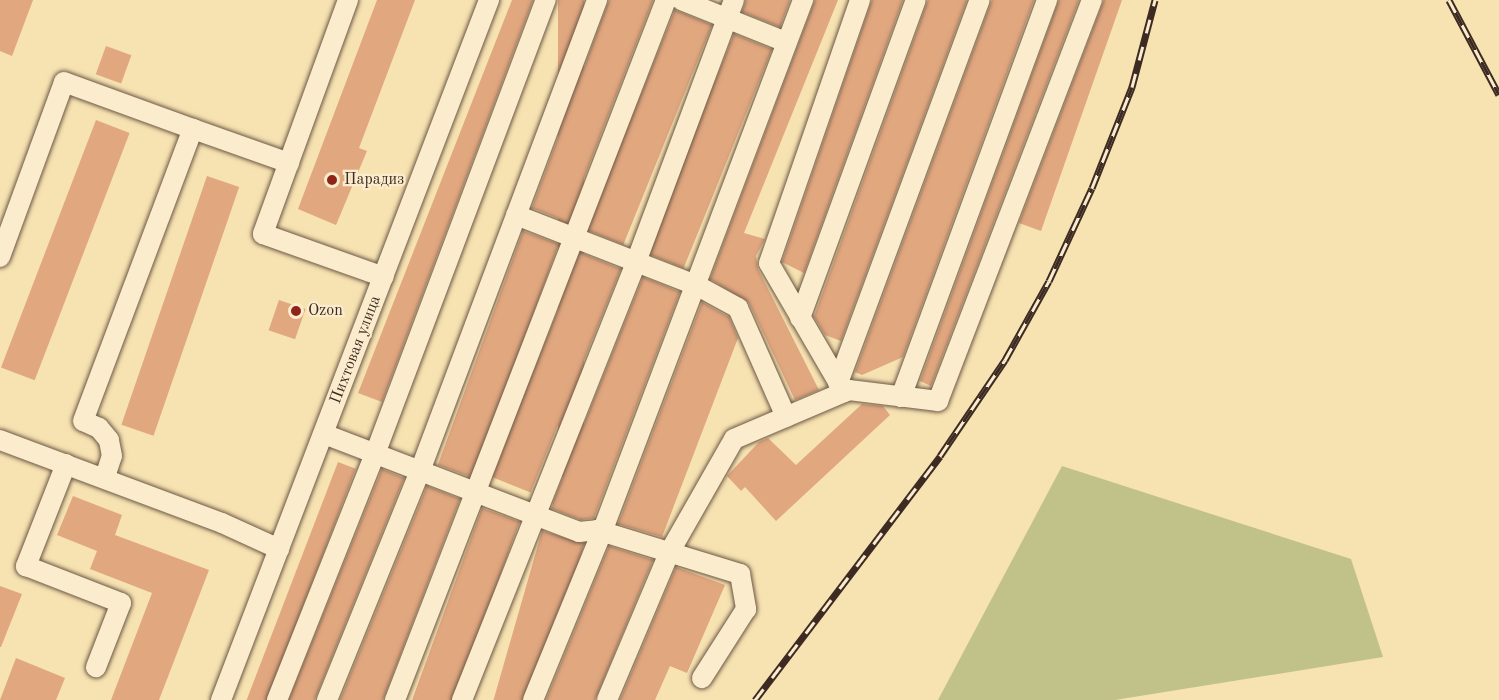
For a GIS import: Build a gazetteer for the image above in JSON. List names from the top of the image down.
{
  "streets": {
    "street": ["Пихтовая улица"]
  },
  "places": ["Парадиз", "Ozon"]
}
